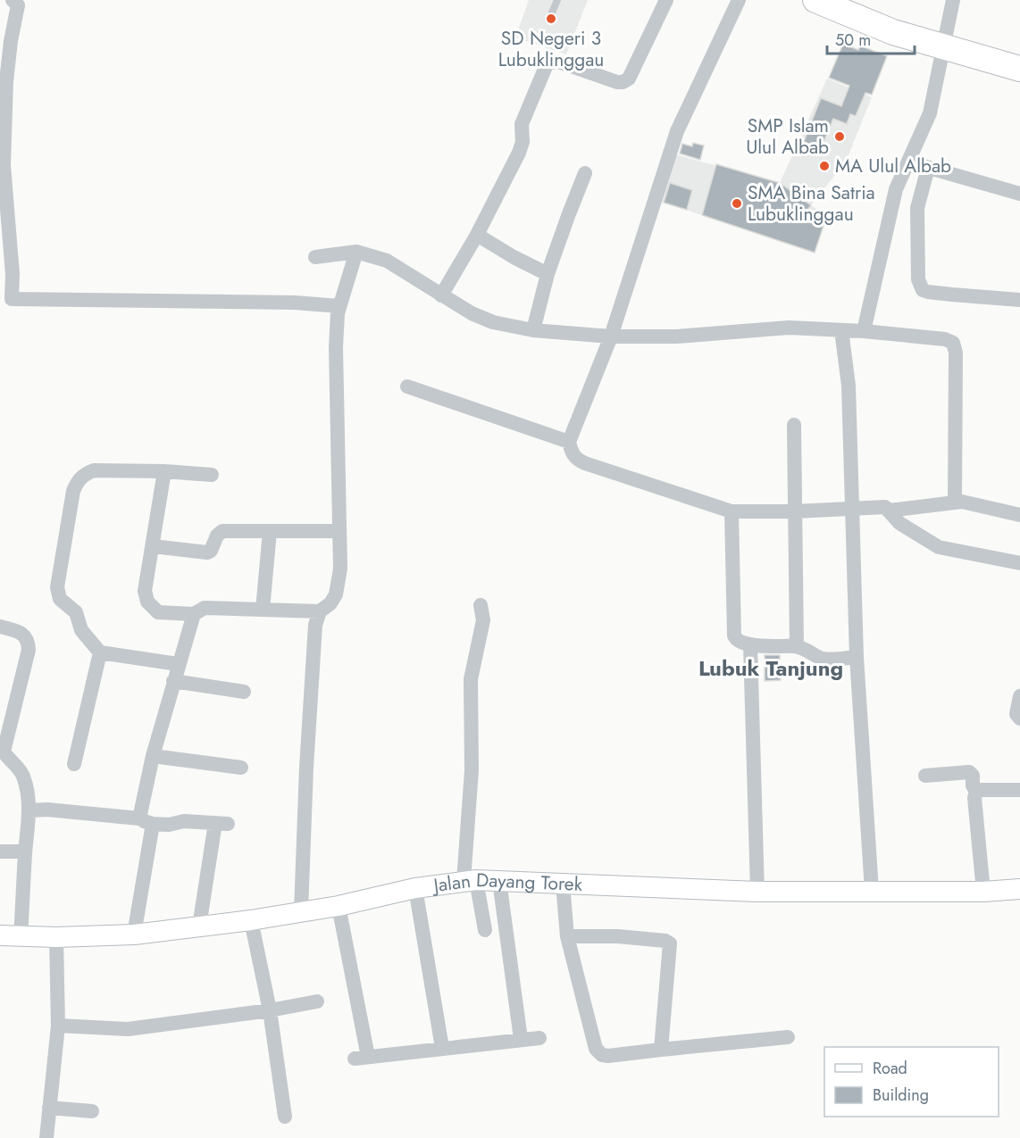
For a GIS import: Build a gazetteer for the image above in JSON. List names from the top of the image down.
{
  "streets": {
    "street": ["Jalan Dayang Torek"]
  },
  "districts": ["Lubuk Tanjung"],
  "places": [
    "SD Negeri 3 Lubuklinggau",
    "SMP Islam Ulul Albab",
    "MA Ulul Albab",
    "SMA Bina Satria Lubuklinggau"
  ],
  "legend": ["Road", "Building"],
  "scale_bar": "50 m"
}
